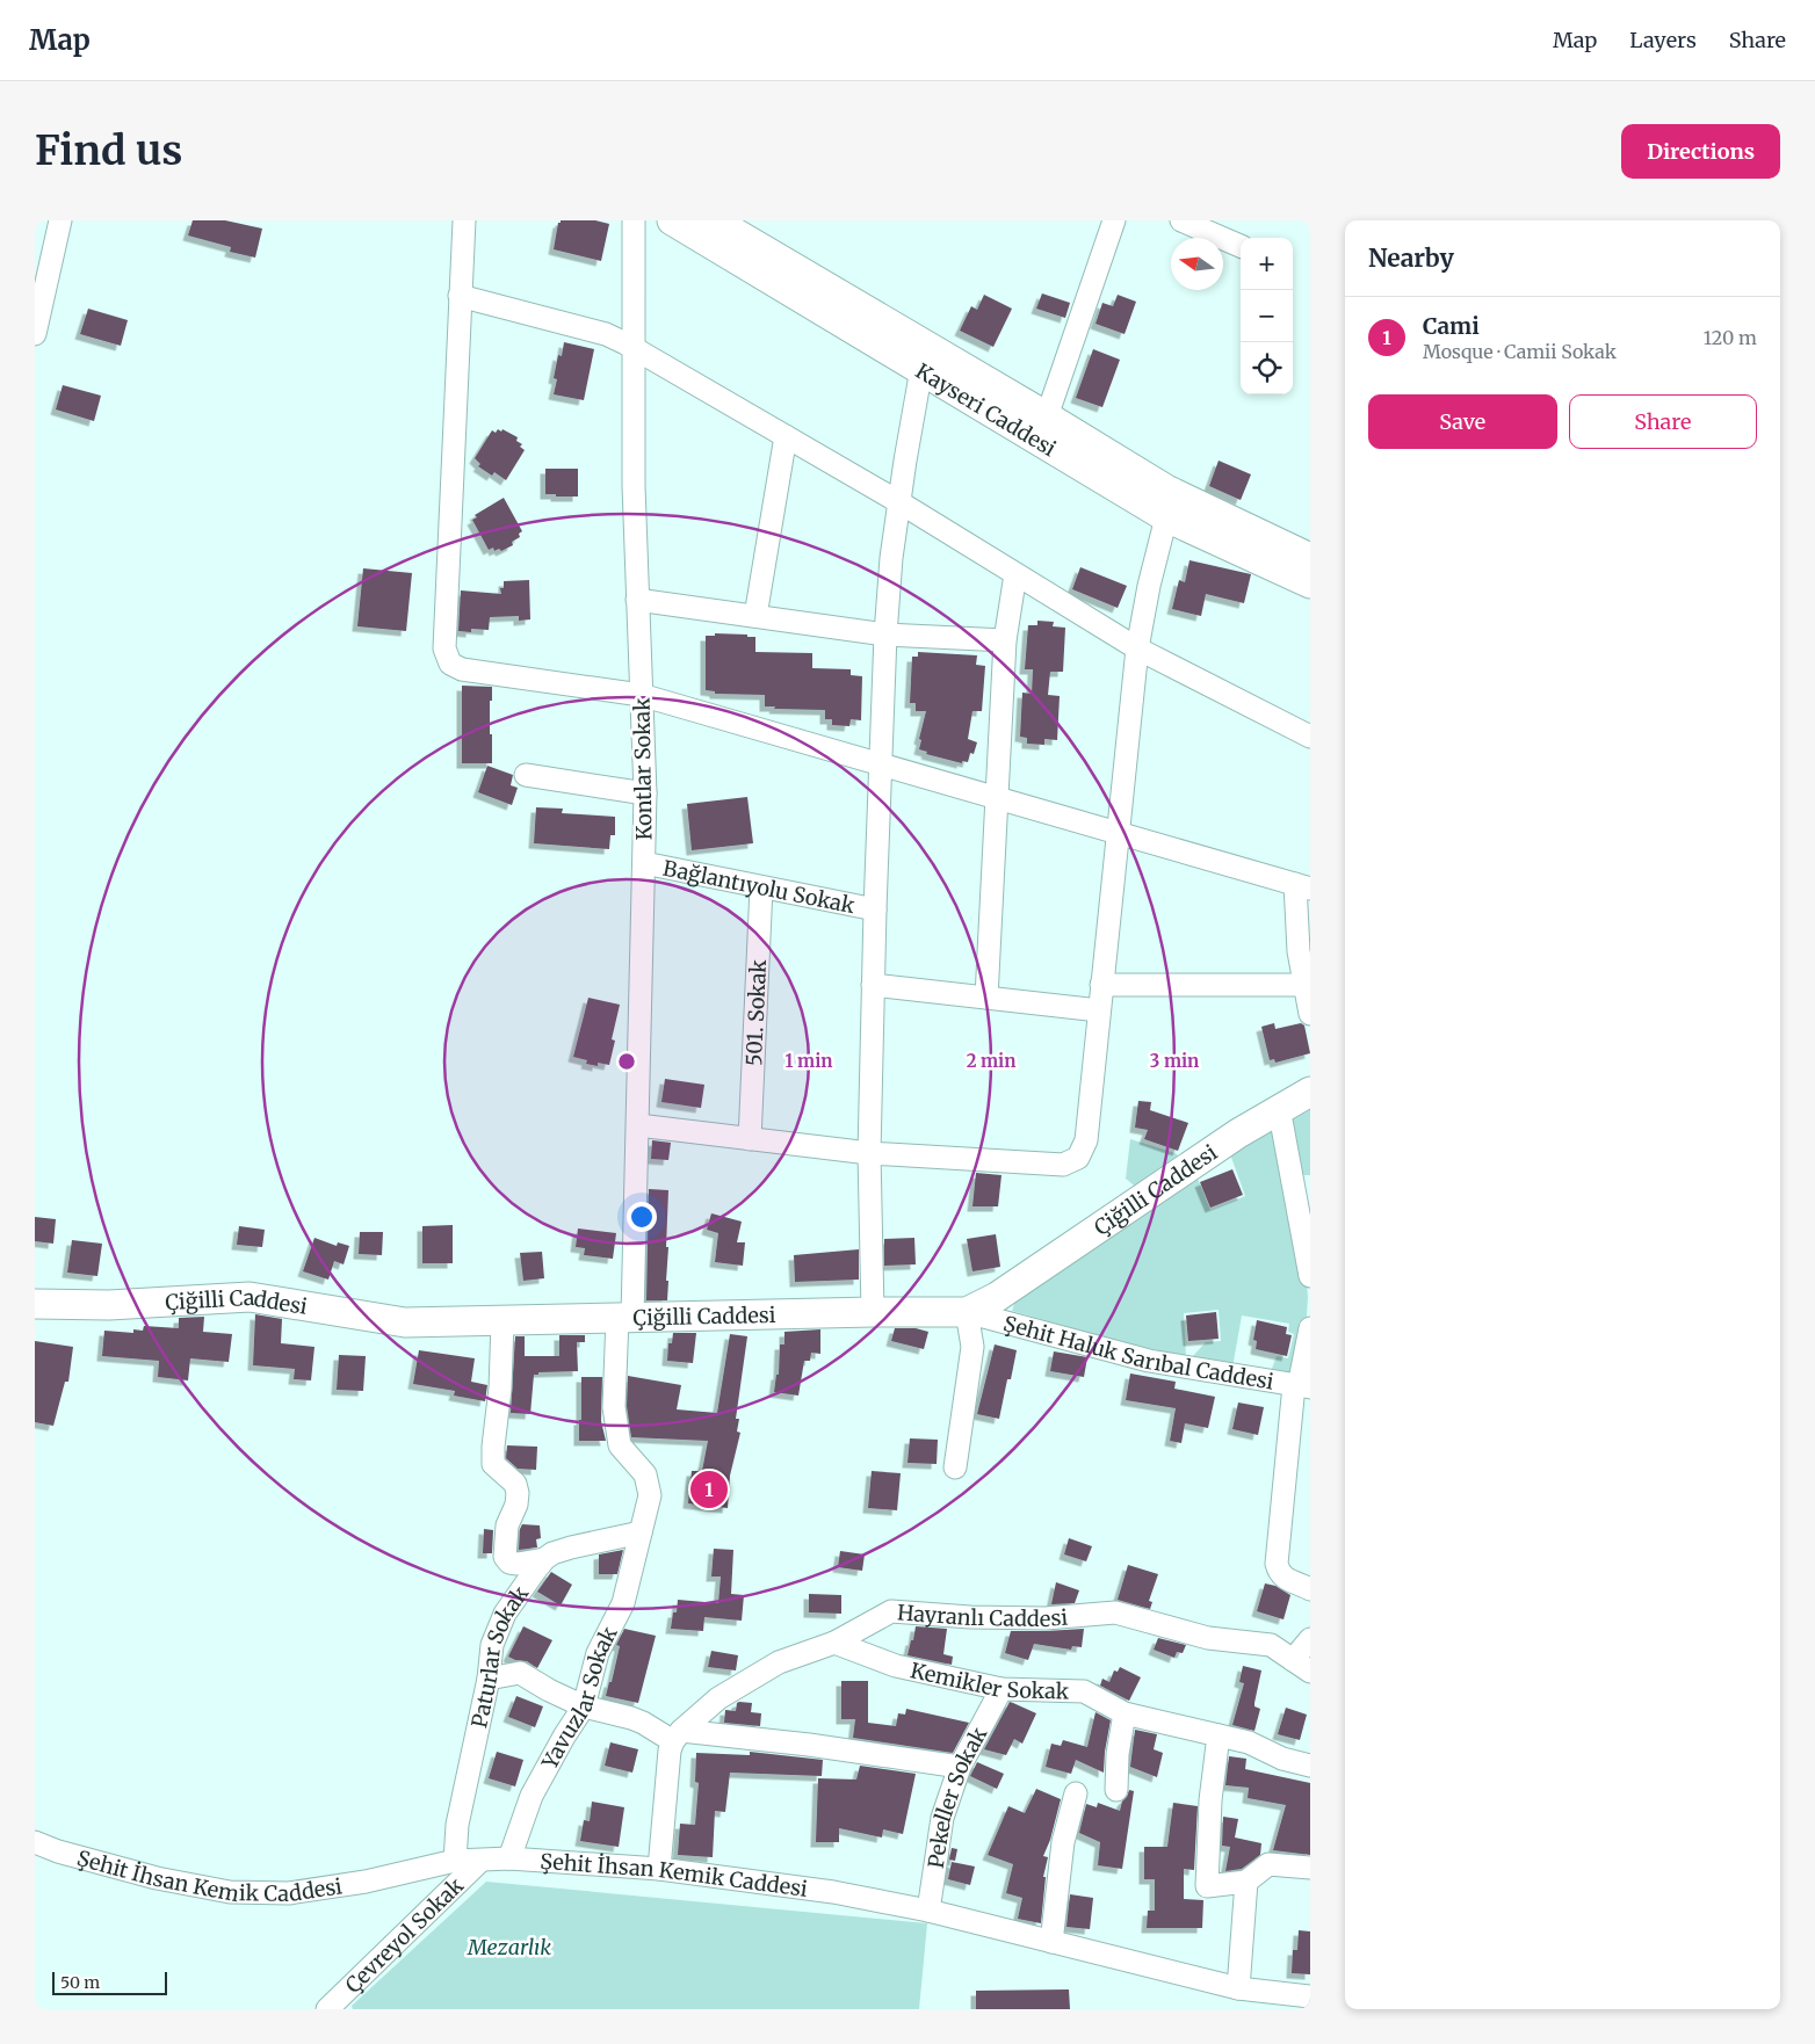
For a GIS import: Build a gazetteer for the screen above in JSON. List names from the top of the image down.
{
  "streets": {
    "main road": ["Kayseri Caddesi", "Çiğilli Caddesi"],
    "street": [
      "Kontlar Sokak",
      "Bağlantıyolu Sokak",
      "501. Sokak",
      "Şehit Haluk Sarıbal Caddesi",
      "Hayranlı Caddesi",
      "Paturlar Sokak",
      "Kemikler Sokak",
      "Yavuzlar Sokak",
      "Pekeller Sokak",
      "Şehit İhsan Kemik Caddesi",
      "Çevreyol Sokak"
    ]
  },
  "crossings": [
    ["Kontlar Sokak", "Bağlantıyolu Sokak"],
    ["Kontlar Sokak", "Çiğilli Caddesi"],
    ["Kontlar Sokak", "Yavuzlar Sokak"],
    ["Bağlantıyolu Sokak", "501. Sokak"],
    ["Çiğilli Caddesi", "Şehit Haluk Sarıbal Caddesi"],
    ["Çiğilli Caddesi", "Yavuzlar Sokak"],
    ["Hayranlı Caddesi", "Kemikler Sokak"],
    ["Paturlar Sokak", "Şehit İhsan Kemik Caddesi"],
    ["Kemikler Sokak", "Pekeller Sokak"],
    ["Yavuzlar Sokak", "Şehit İhsan Kemik Caddesi"],
    ["Pekeller Sokak", "Şehit İhsan Kemik Caddesi"],
    ["Şehit İhsan Kemik Caddesi", "Çevreyol Sokak"]
  ],
  "parks": ["Mezarlık"],
  "scale_bar": "50 m",
  "north": "left",
  "page": {
    "header": "Map",
    "nav": ["Map", "Layers", "Share"],
    "buttons": [
      "Directions",
      ["Save", "Share"]
    ],
    "title": "Find us",
    "heading": "Nearby",
    "map_buttons": ["+", "−"],
    "list": [
      {
        "mark": "1",
        "name": "Cami",
        "note": "Mosque · Camii Sokak",
        "value": "120 m"
      }
    ],
    "pins": "1",
    "scale": "50 m"
  },
  "rings": ["1 min", "2 min", "3 min"]
}
